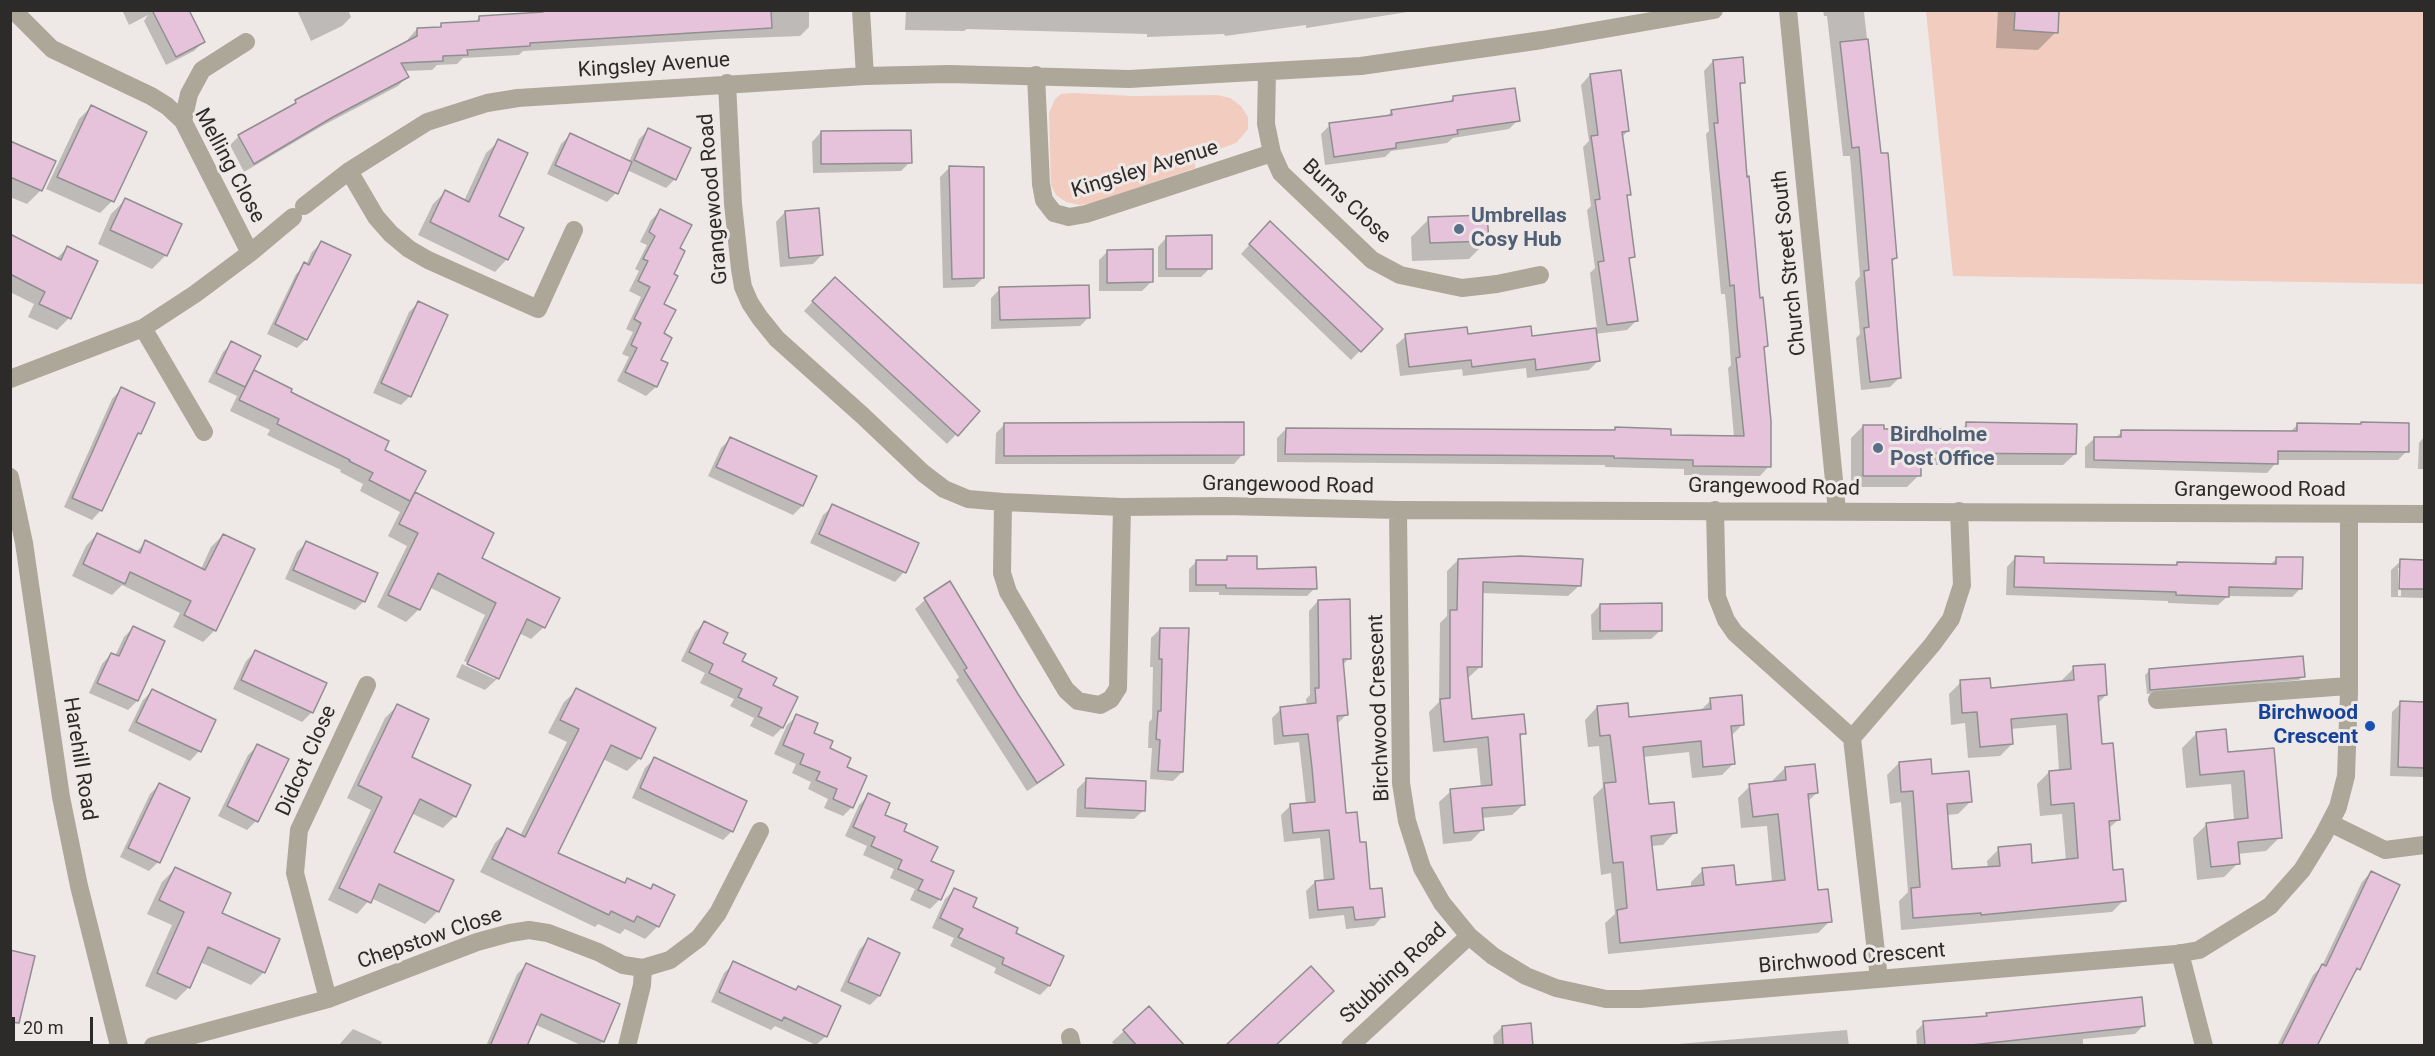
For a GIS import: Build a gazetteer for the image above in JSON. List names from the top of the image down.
{
  "streets": {
    "street": [
      "Kingsley Avenue",
      "Melling Close",
      "Grangewood Road",
      "Burns Close",
      "Church Street South",
      "Birchwood Crescent",
      "Harehill Road",
      "Didcot Close",
      "Chepstow Close",
      "Stubbing Road"
    ]
  },
  "crossings": [
    ["Kingsley Avenue", "Melling Close"],
    ["Kingsley Avenue", "Grangewood Road"],
    ["Kingsley Avenue", "Burns Close"],
    ["Grangewood Road", "Church Street South"],
    ["Grangewood Road", "Birchwood Crescent"],
    ["Birchwood Crescent", "Stubbing Road"],
    ["Didcot Close", "Chepstow Close"]
  ],
  "places": ["Umbrellas Cosy Hub", "Birdholme Post Office", "Birchwood Crescent"],
  "scale_bar": "20 m"
}
